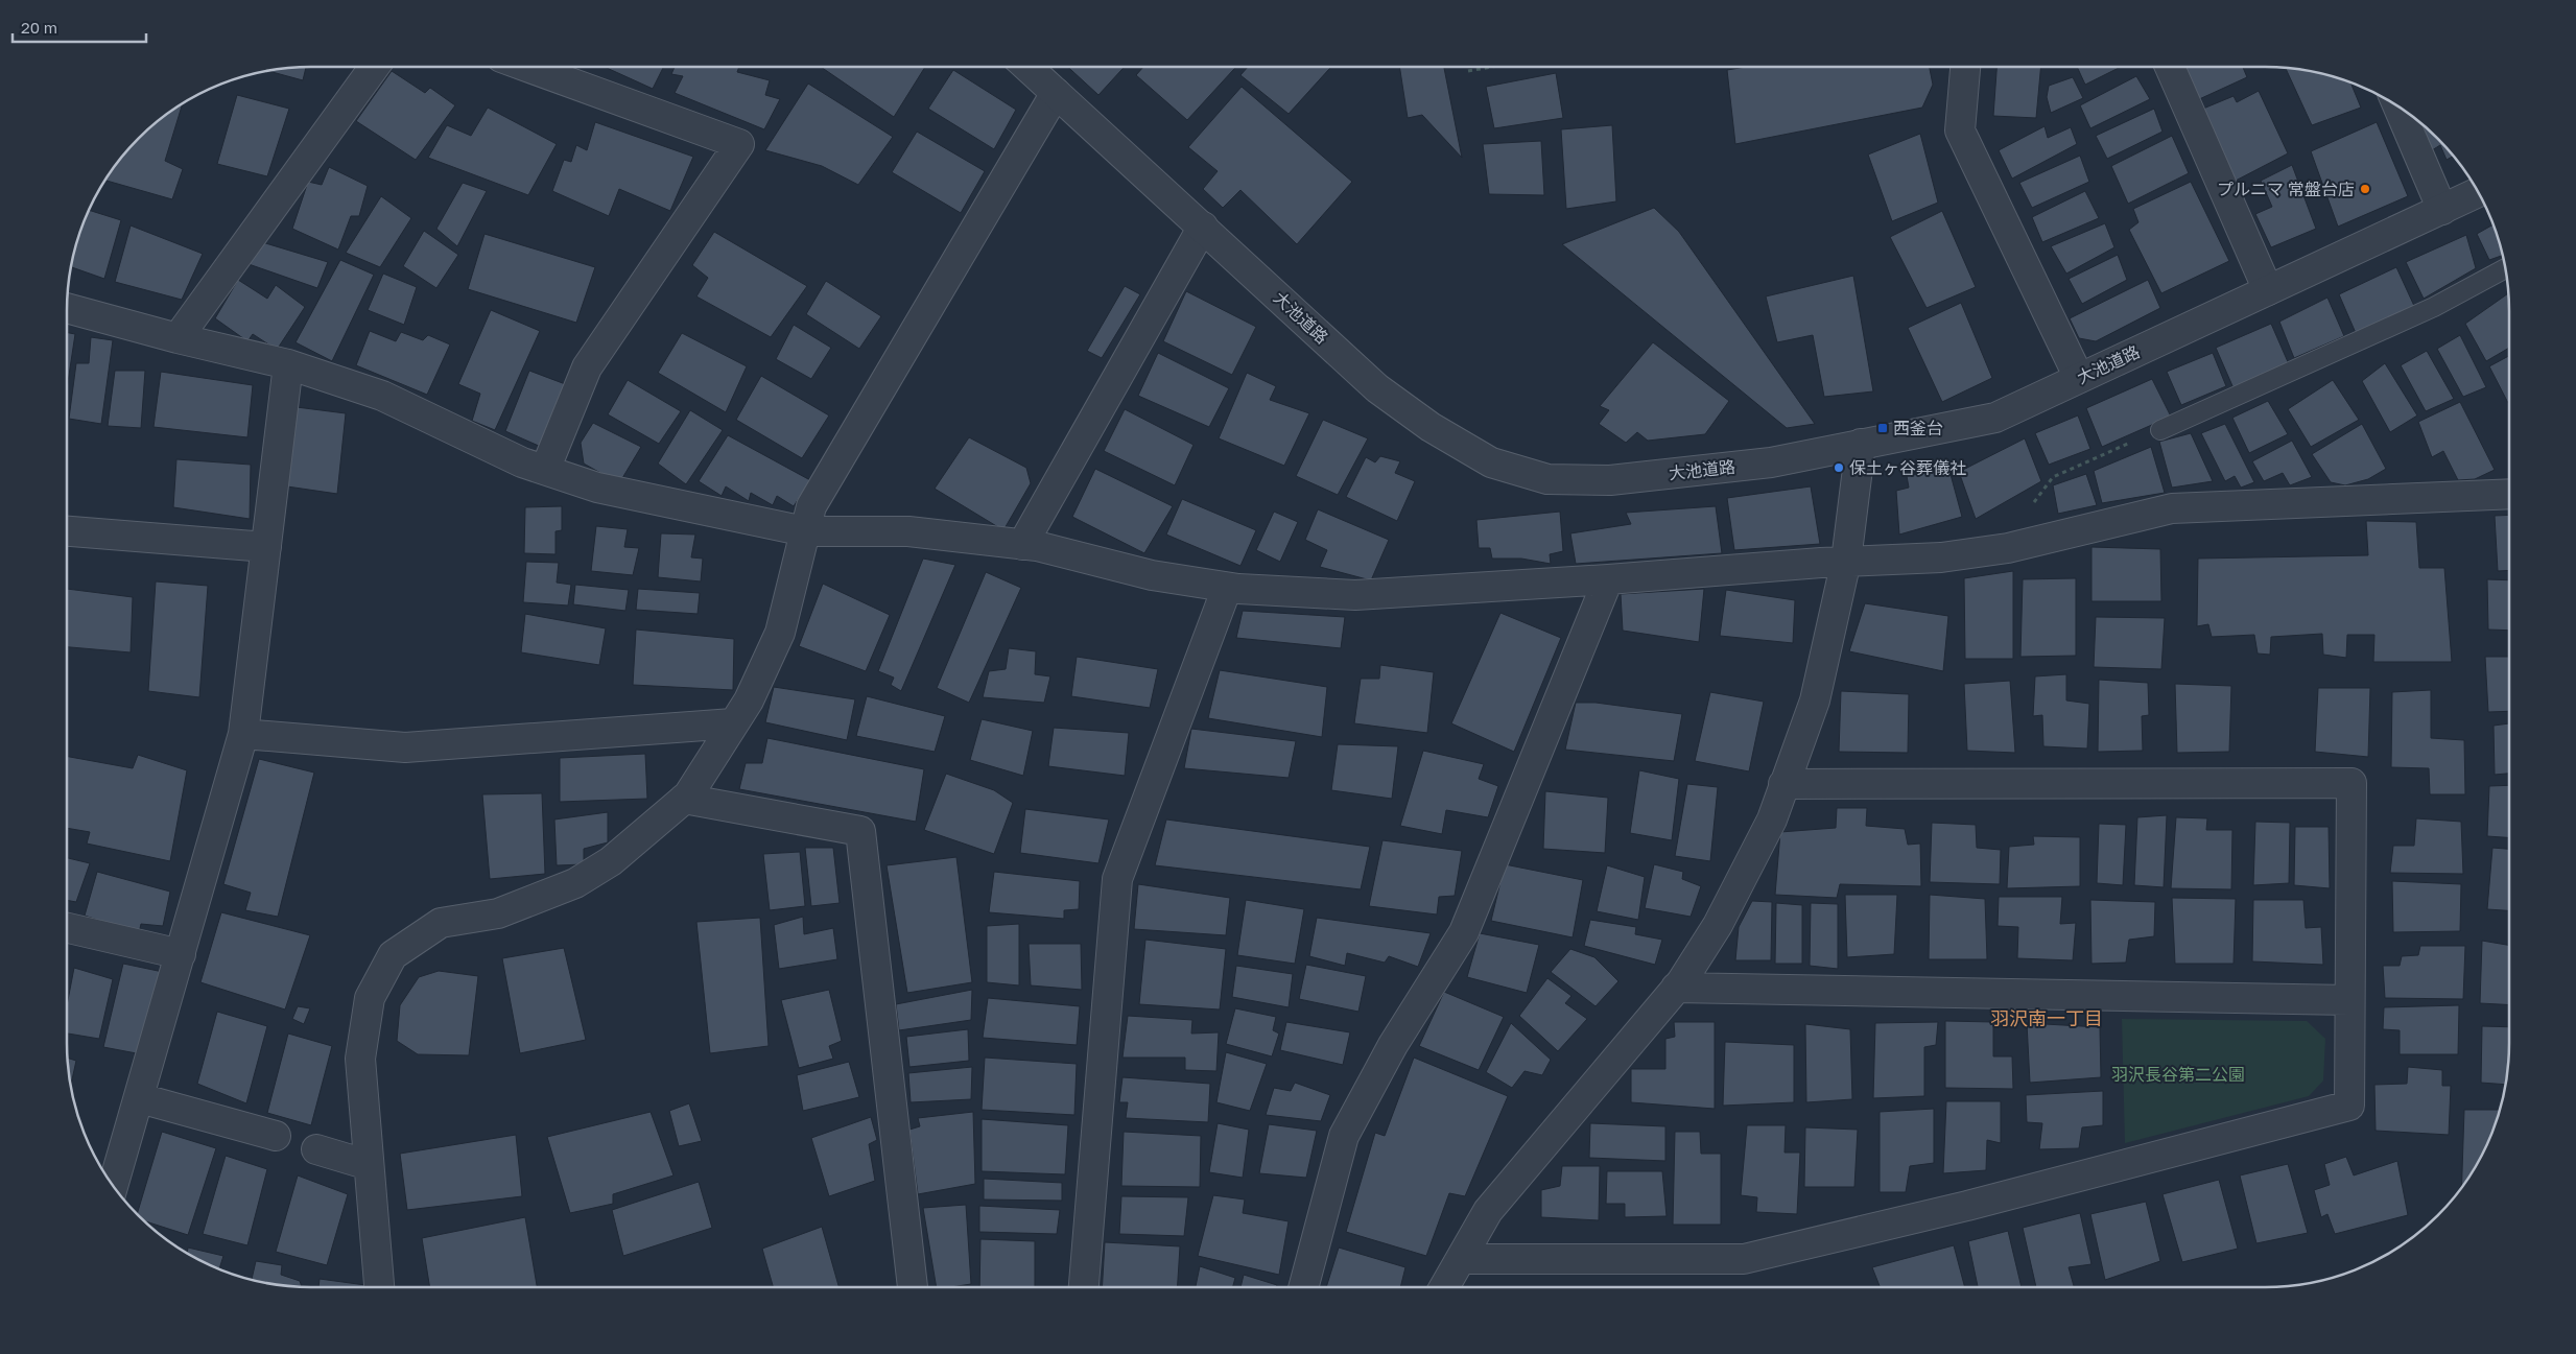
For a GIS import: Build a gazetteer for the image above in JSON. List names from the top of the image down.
{
  "streets": {
    "street": ["大池道路"]
  },
  "districts": ["羽沢南一丁目"],
  "parks": ["羽沢長谷第二公園"],
  "places": {
    "other": ["プルニマ 常盤台店", "保土ヶ谷葬儀社"],
    "transit": ["西釜台"]
  },
  "scale_bar": "20 m"
}
